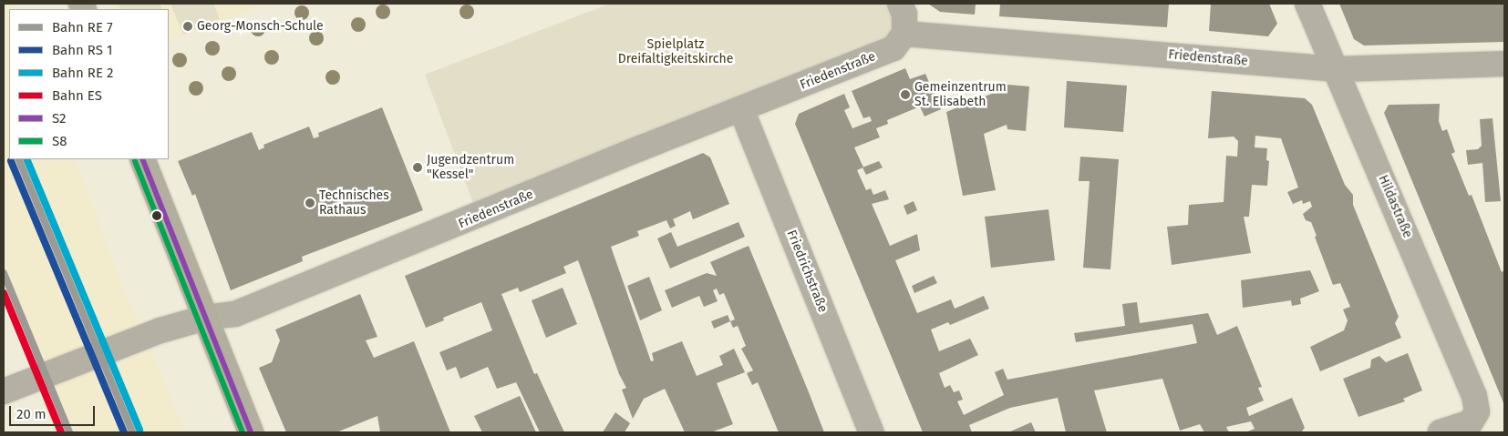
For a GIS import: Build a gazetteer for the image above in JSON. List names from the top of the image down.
{
  "streets": {
    "street": ["Friedenstraße", "Hildastraße", "Friedrichstraße"]
  },
  "crossings": [
    ["Friedenstraße", "Hildastraße"],
    ["Friedenstraße", "Friedrichstraße"]
  ],
  "parks": ["Spielplatz Dreifaltigkeitskirche"],
  "places": [
    "Georg-Monsch-Schule",
    "Gemeinzentrum St. Elisabeth",
    "Jugendzentrum \"Kessel\"",
    "Technisches Rathaus"
  ],
  "lines": ["transit line S2", "transit line S8", "rail line ES"],
  "legend": [
    "Bahn RE 7",
    "Bahn RS 1",
    "Bahn RE 2",
    "Bahn ES",
    "S2",
    "S8"
  ],
  "scale_bar": "20 m"
}
